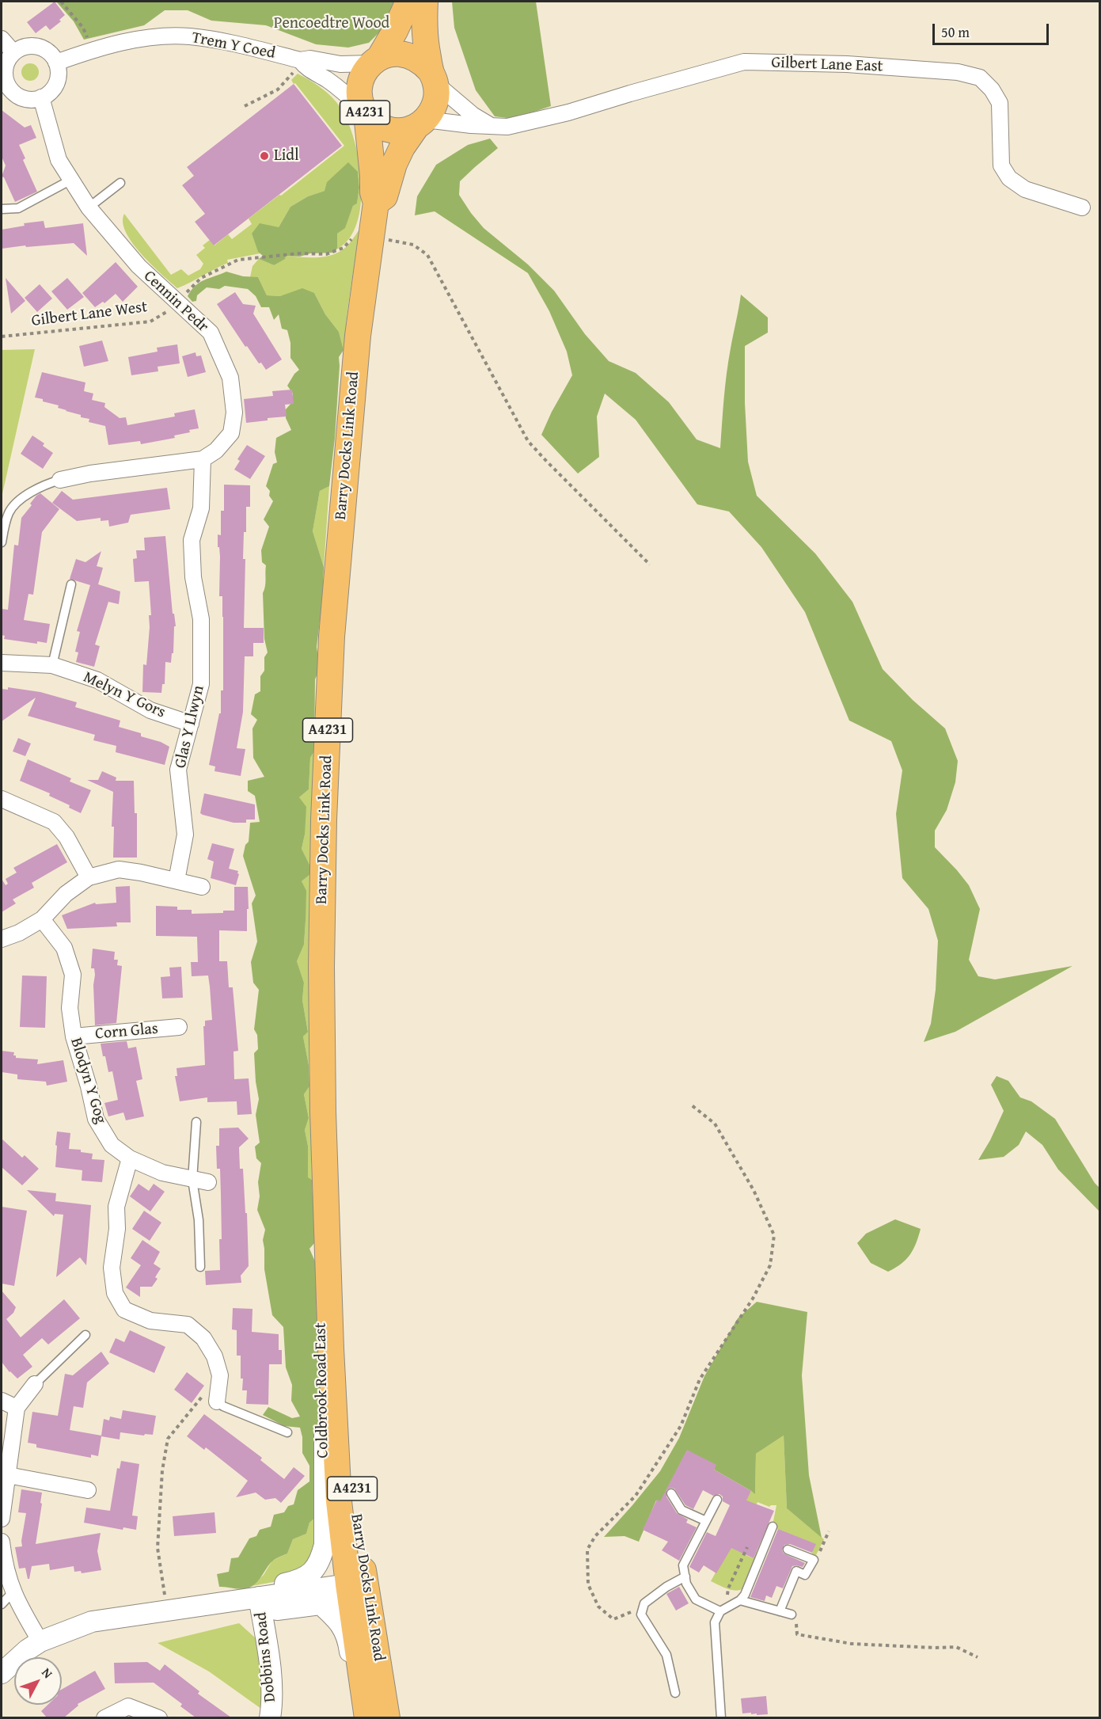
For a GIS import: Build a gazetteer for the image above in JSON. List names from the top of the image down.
{
  "streets": {
    "main road": ["A4231", "Barry Docks Link Road"],
    "street": [
      "Trem Y Coed",
      "Gilbert Lane East",
      "Cennin Pedr",
      "Melyn Y Gors",
      "Glas Y Llwyn",
      "Corn Glas",
      "Blodyn Y Gog",
      "Coldbrook Road East",
      "Dobbins Road"
    ],
    "path": ["Gilbert Lane West"]
  },
  "crossings": [
    ["Trem Y Coed", "Gilbert Lane East"],
    ["Trem Y Coed", "A4231"],
    ["Trem Y Coed", "Cennin Pedr"],
    ["Trem Y Coed", "Barry Docks Link Road"],
    ["Gilbert Lane East", "A4231"],
    ["Gilbert Lane East", "Barry Docks Link Road"],
    ["A4231", "Barry Docks Link Road"],
    ["Cennin Pedr", "Gilbert Lane West"],
    ["Cennin Pedr", "Glas Y Llwyn"],
    ["Gilbert Lane West", "Barry Docks Link Road"],
    ["Barry Docks Link Road", "Coldbrook Road East"],
    ["Melyn Y Gors", "Glas Y Llwyn"],
    ["Corn Glas", "Blodyn Y Gog"],
    ["Coldbrook Road East", "Dobbins Road"]
  ],
  "parks": ["Pencoedtre Wood"],
  "places": ["Lidl"],
  "scale_bar": "50 m",
  "north": "top right"
}
